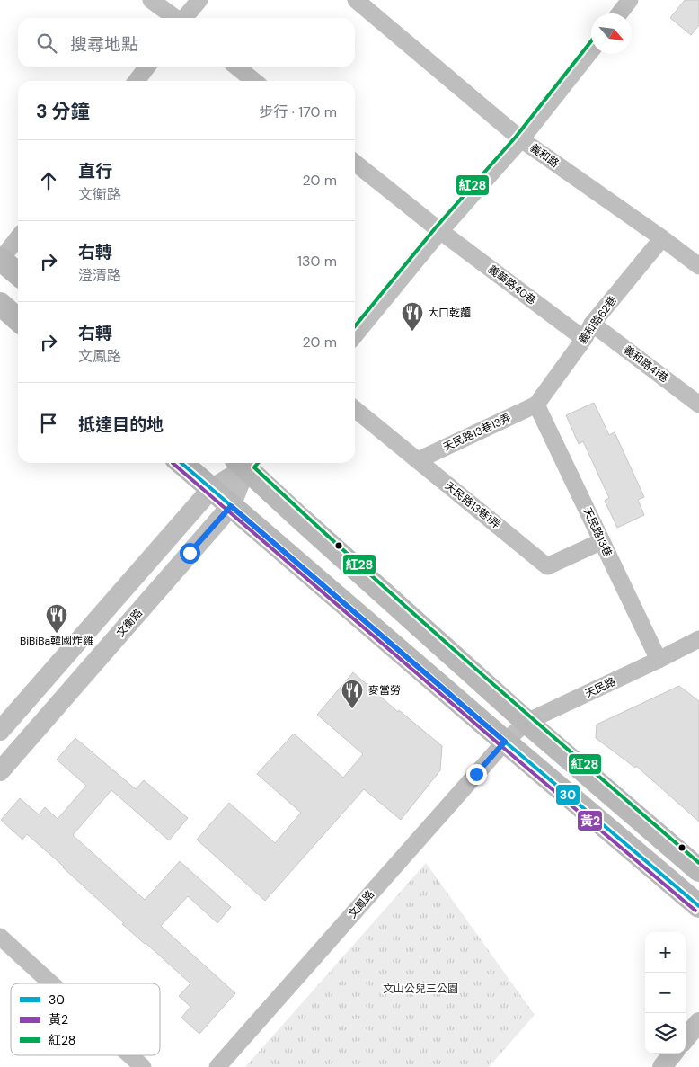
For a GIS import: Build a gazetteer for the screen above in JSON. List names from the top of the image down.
{
  "streets": {
    "street": [
      "義和路",
      "義華路40巷",
      "義和路62巷",
      "義和路41巷",
      "天民路13巷13弄",
      "天民路13巷1弄",
      "天民路13巷",
      "文衡路",
      "天民路",
      "文鳳路"
    ]
  },
  "crossings": [
    ["義和路", "義和路62巷"],
    ["義華路40巷", "義和路62巷"],
    ["義華路40巷", "義和路41巷"],
    ["義和路62巷", "義和路41巷"],
    ["義和路62巷", "天民路13巷13弄"],
    ["義和路62巷", "天民路13巷"],
    ["天民路13巷13弄", "天民路13巷1弄"],
    ["天民路13巷13弄", "天民路13巷"],
    ["天民路13巷1弄", "天民路13巷"],
    ["天民路13巷", "天民路"],
    ["天民路", "文鳳路"]
  ],
  "parks": ["文山公兒三公園"],
  "places": {
    "restaurant": ["大口乾麵", "BiBiBa韓國炸雞", "麥當勞"]
  },
  "lines": ["transit line 紅28", "transit line 30", "transit line 黃2"],
  "legend": ["30", "黃2", "紅28"],
  "north": "bottom right",
  "page": {
    "search": "搜尋地點",
    "heading": ["3 分鐘", "步行 · 170 m"],
    "list": [
      ["直行", "文衡路", "20 m"],
      ["右轉", "澄清路", "130 m"],
      ["右轉", "文鳳路", "20 m"],
      "抵達目的地"
    ],
    "map_buttons": ["+", "−"]
  }
}
